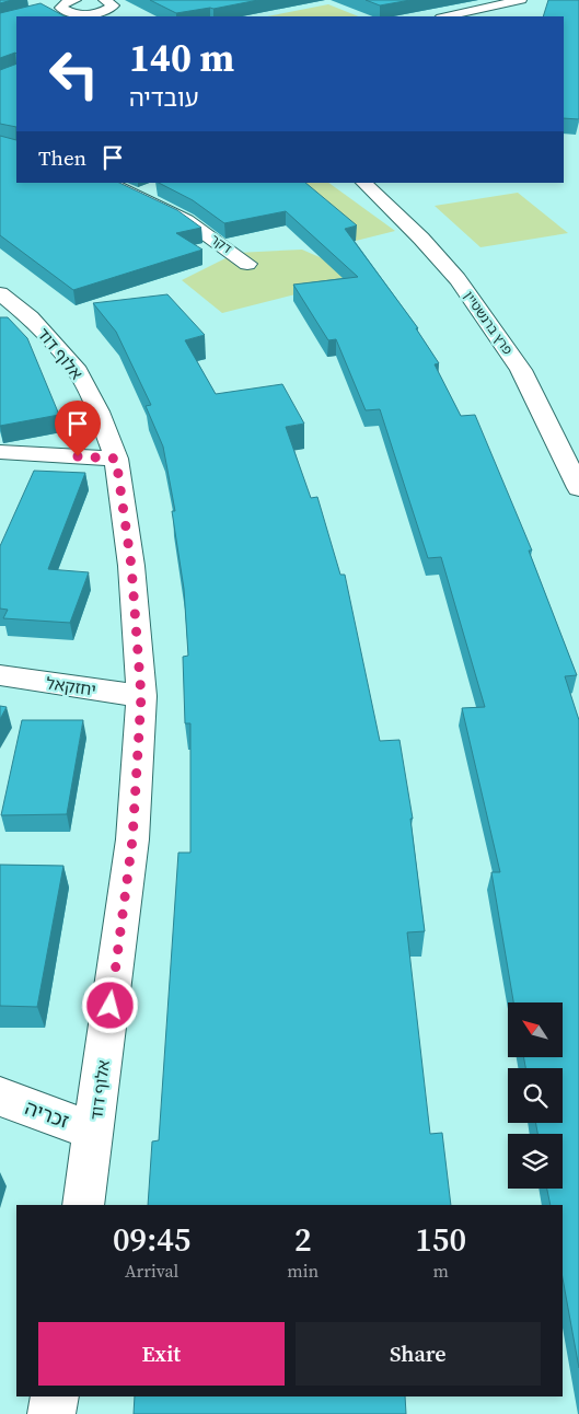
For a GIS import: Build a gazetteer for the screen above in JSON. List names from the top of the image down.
{
  "streets": {
    "street": [
      "דקר",
      "פרץ ברנשטיין",
      "אלוף דוד",
      "יחזקאל",
      "זכריה"
    ]
  },
  "crossings": [
    ["אלוף דוד", "יחזקאל"],
    ["אלוף דוד", "זכריה"]
  ],
  "north": "top left",
  "page": {
    "turn": ["140 m", "עובדיה"],
    "then": "Then",
    "eta": [
      "09:45",
      "Arrival",
      "2",
      "min",
      "150",
      "m"
    ],
    "buttons": ["Exit", "Share"]
  }
}
